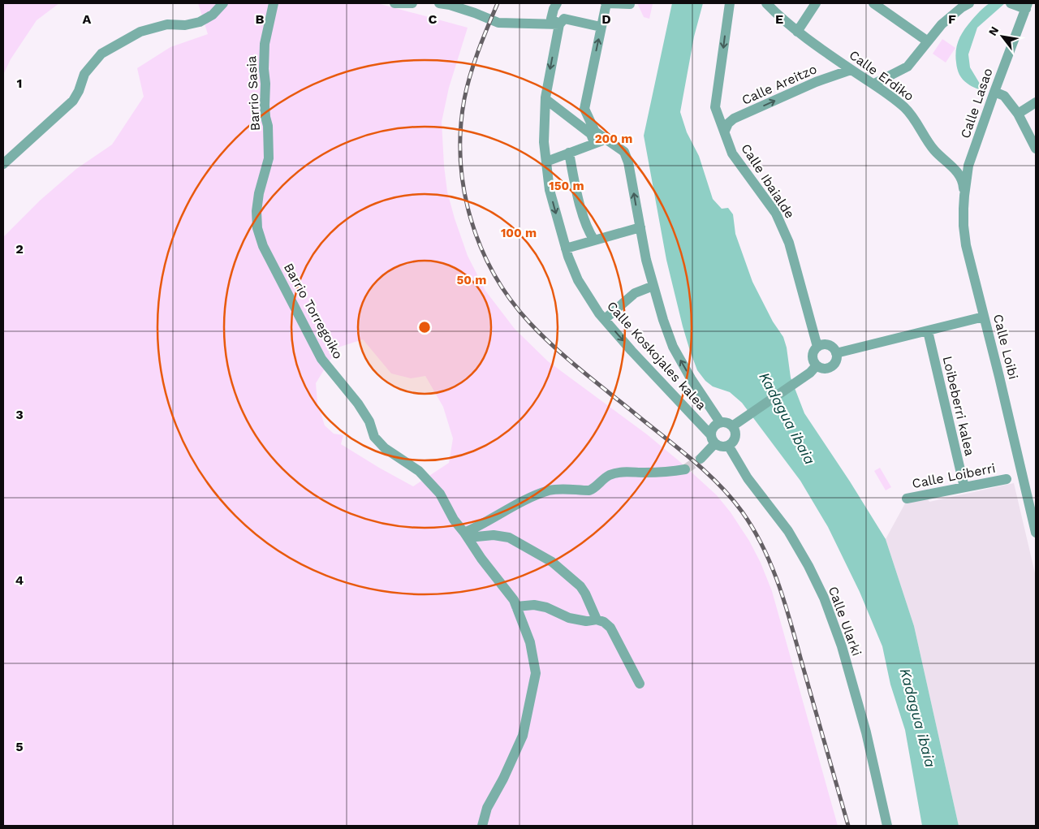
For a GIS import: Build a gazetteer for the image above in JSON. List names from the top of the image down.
{
  "streets": {
    "street": [
      "Calle Erdiko",
      "Calle Areitzo",
      "Barrio Sasia",
      "Calle Lasao",
      "Calle Ibaialde",
      "Barrio Torregoiko",
      "Calle Loibi",
      "Calle Koskojales kalea",
      "Loibeberri kalea",
      "Calle Loiberri",
      "Calle Ularki"
    ]
  },
  "crossings": [
    ["Calle Erdiko", "Calle Areitzo"],
    ["Calle Areitzo", "Calle Ibaialde"],
    ["Barrio Sasia", "Barrio Torregoiko"],
    ["Calle Lasao", "Calle Loibi"],
    ["Calle Koskojales kalea", "Calle Ularki"],
    ["Loibeberri kalea", "Calle Loiberri"]
  ],
  "one_way": ["Calle Areitzo"],
  "water": ["Kadagua ibaia"],
  "north": "top left",
  "grid": {
    "columns": [
      "A",
      "B",
      "C",
      "D",
      "E",
      "F"
    ],
    "rows": [
      "1",
      "2",
      "3",
      "4",
      "5"
    ]
  },
  "rings": [
    "200 m",
    "150 m",
    "100 m",
    "50 m"
  ]
}
